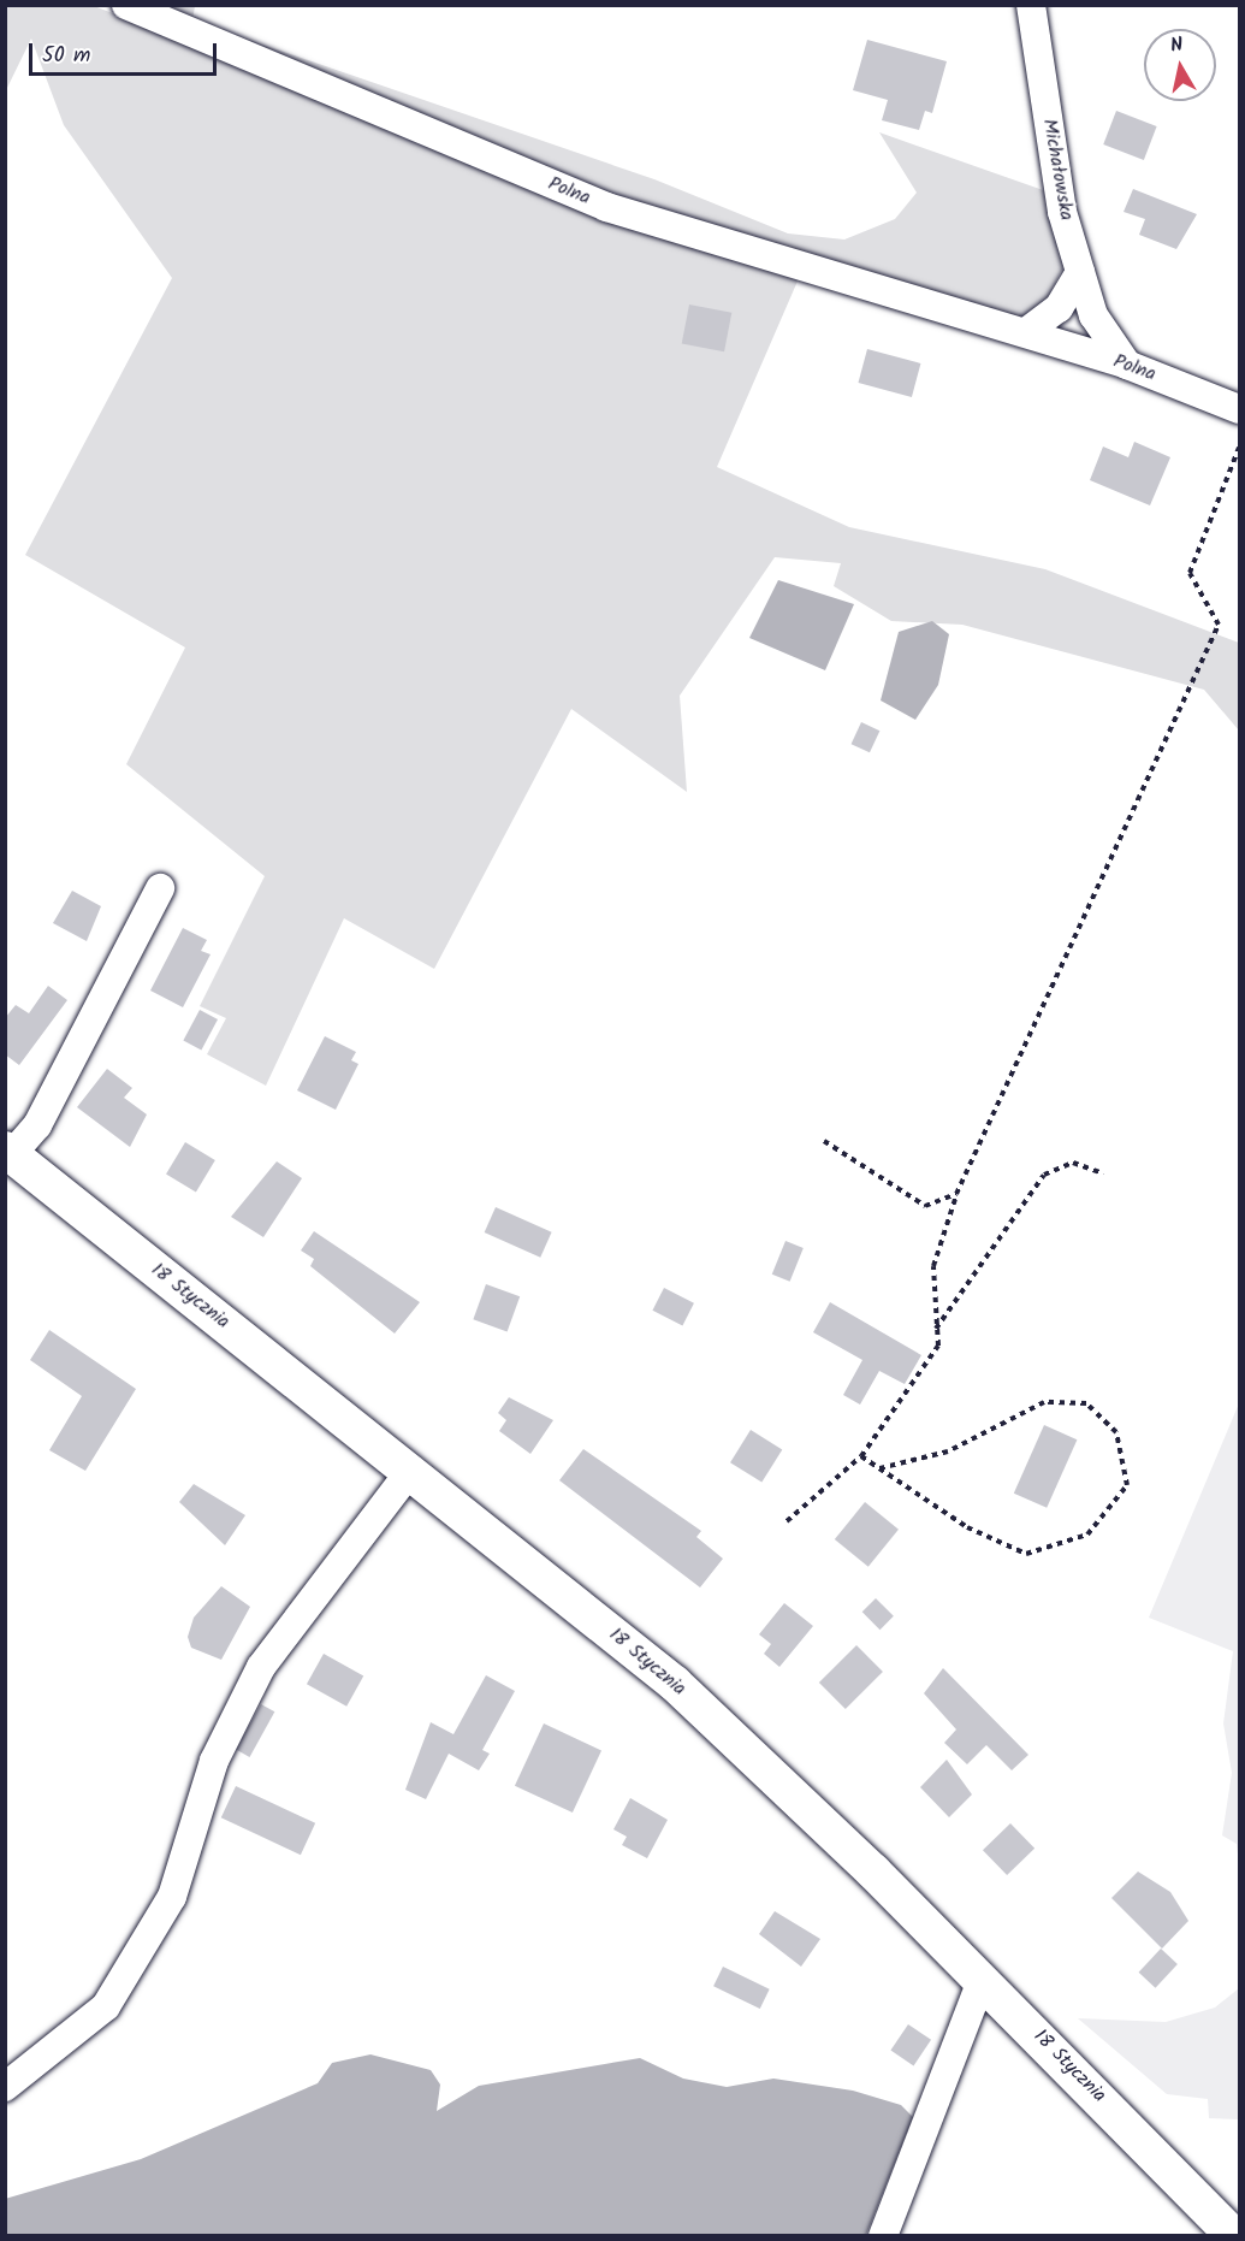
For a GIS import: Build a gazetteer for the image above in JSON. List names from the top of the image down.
{
  "streets": {
    "street": ["Michałowska", "Polna", "18 Stycznia"]
  },
  "crossings": [
    ["Michałowska", "Polna"]
  ],
  "scale_bar": "50 m",
  "north": "top"
}
